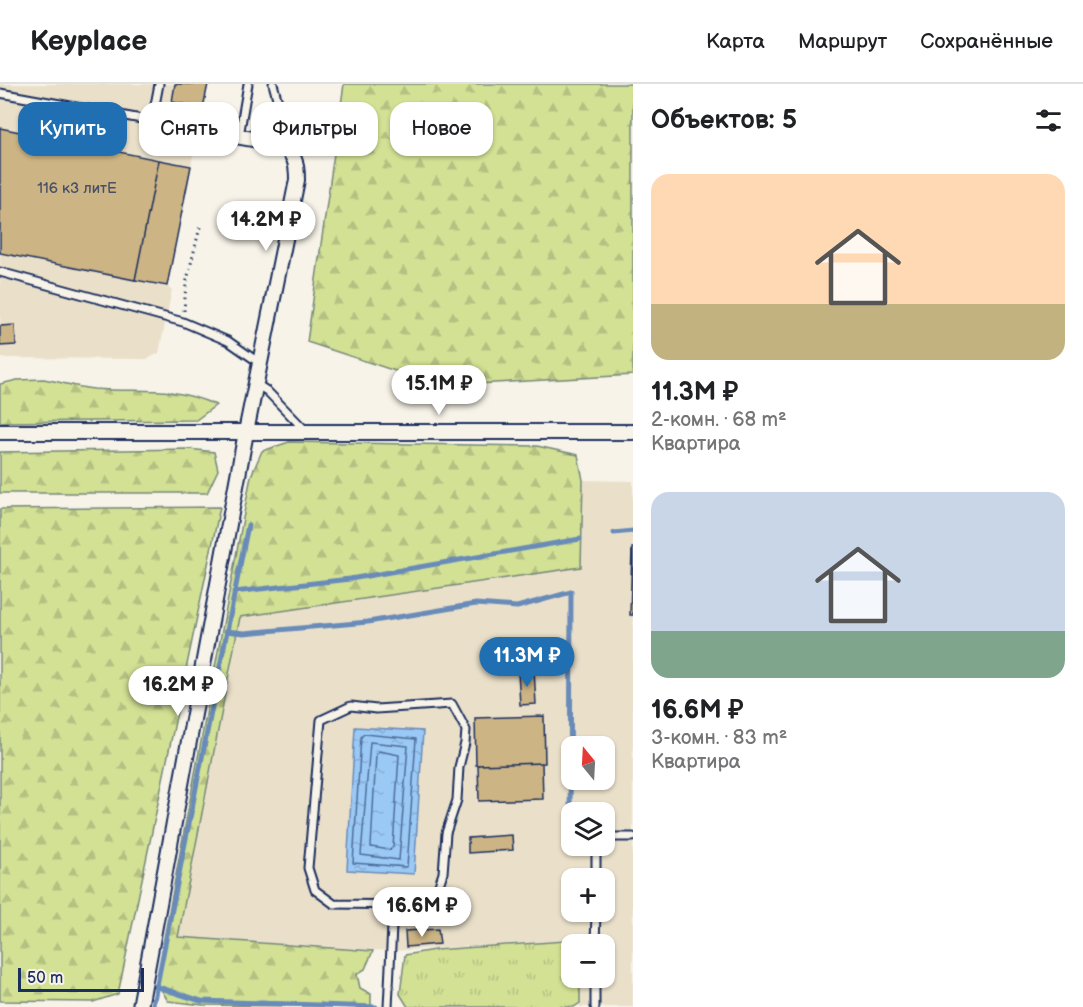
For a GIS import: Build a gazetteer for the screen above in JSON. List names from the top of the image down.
{
  "house_numbers": ["116 к3 литЕ"],
  "scale_bar": "50 m",
  "north": "top",
  "page": {
    "header": "Keyplace",
    "nav": ["Карта", "Маршрут", "Сохранённые"],
    "heading": "Объектов: 5",
    "chip": [
      "Купить",
      "Снять",
      "Фильтры",
      "Новое"
    ],
    "list": [
      {
        "name": "11.3M ₽",
        "note": "2-комн. · 68 m² · Квартира"
      },
      {
        "name": "16.6M ₽",
        "note": "3-комн. · 83 m² · Квартира"
      }
    ],
    "price": [
      "14.2M ₽",
      "15.1M ₽",
      "11.3M ₽",
      "16.2M ₽",
      "16.6M ₽"
    ],
    "map_buttons": ["+", "−"],
    "scale": "50 m"
  }
}
